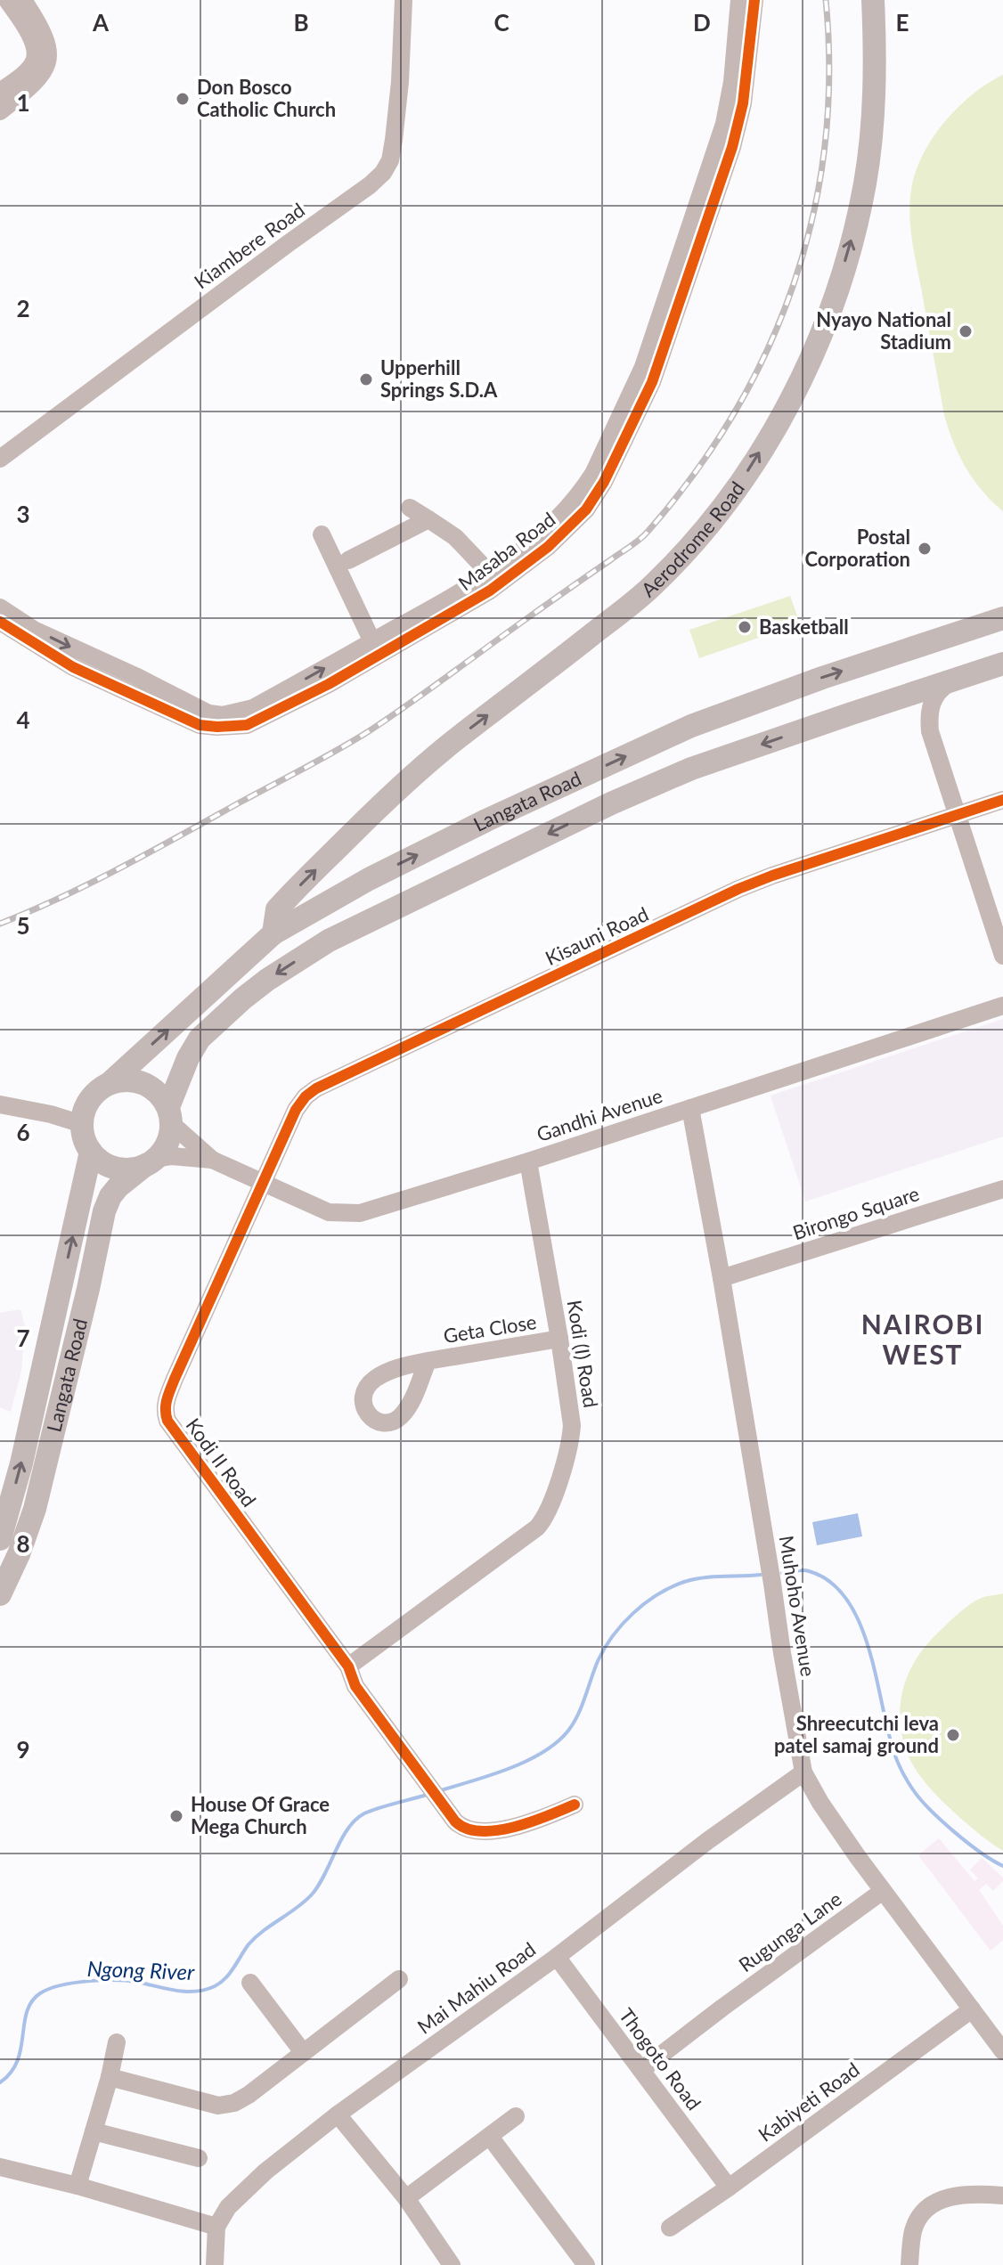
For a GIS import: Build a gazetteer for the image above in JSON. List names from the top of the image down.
{
  "streets": {
    "main road": ["Aerodrome Road", "Langata Road"],
    "street": [
      "Kiambere Road",
      "Masaba Road",
      "Kisauni Road",
      "Gandhi Avenue",
      "Birongo Square",
      "Geta Close",
      "Kodi (I) Road",
      "Kodi II Road",
      "Muhoho Avenue",
      "Rugunga Lane",
      "Mai Mahiu Road",
      "Thogoto Road",
      "Kabiyeti Road"
    ]
  },
  "crossings": [
    ["Aerodrome Road", "Langata Road"],
    ["Langata Road", "Gandhi Avenue"],
    ["Kisauni Road", "Gandhi Avenue"],
    ["Kisauni Road", "Kodi II Road"],
    ["Gandhi Avenue", "Kodi (I) Road"],
    ["Gandhi Avenue", "Kodi II Road"],
    ["Gandhi Avenue", "Muhoho Avenue"],
    ["Birongo Square", "Muhoho Avenue"],
    ["Geta Close", "Kodi (I) Road"],
    ["Kodi (I) Road", "Kodi II Road"],
    ["Muhoho Avenue", "Rugunga Lane"],
    ["Muhoho Avenue", "Mai Mahiu Road"],
    ["Muhoho Avenue", "Kabiyeti Road"],
    ["Rugunga Lane", "Thogoto Road"],
    ["Mai Mahiu Road", "Thogoto Road"],
    ["Thogoto Road", "Kabiyeti Road"]
  ],
  "one_way": ["Aerodrome Road"],
  "districts": ["NAIROBI WEST"],
  "water": ["Ngong River"],
  "places": [
    "Don Bosco Catholic Church",
    "Nyayo National Stadium",
    "Upperhill Springs S.D.A",
    "Postal Corporation",
    "Basketball",
    "Shreecutchi leva patel samaj ground",
    "House Of Grace Mega Church"
  ],
  "grid": {
    "columns": [
      "A",
      "B",
      "C",
      "D",
      "E"
    ],
    "rows": [
      "1",
      "2",
      "3",
      "4",
      "5",
      "6",
      "7",
      "8",
      "9"
    ]
  }
}
